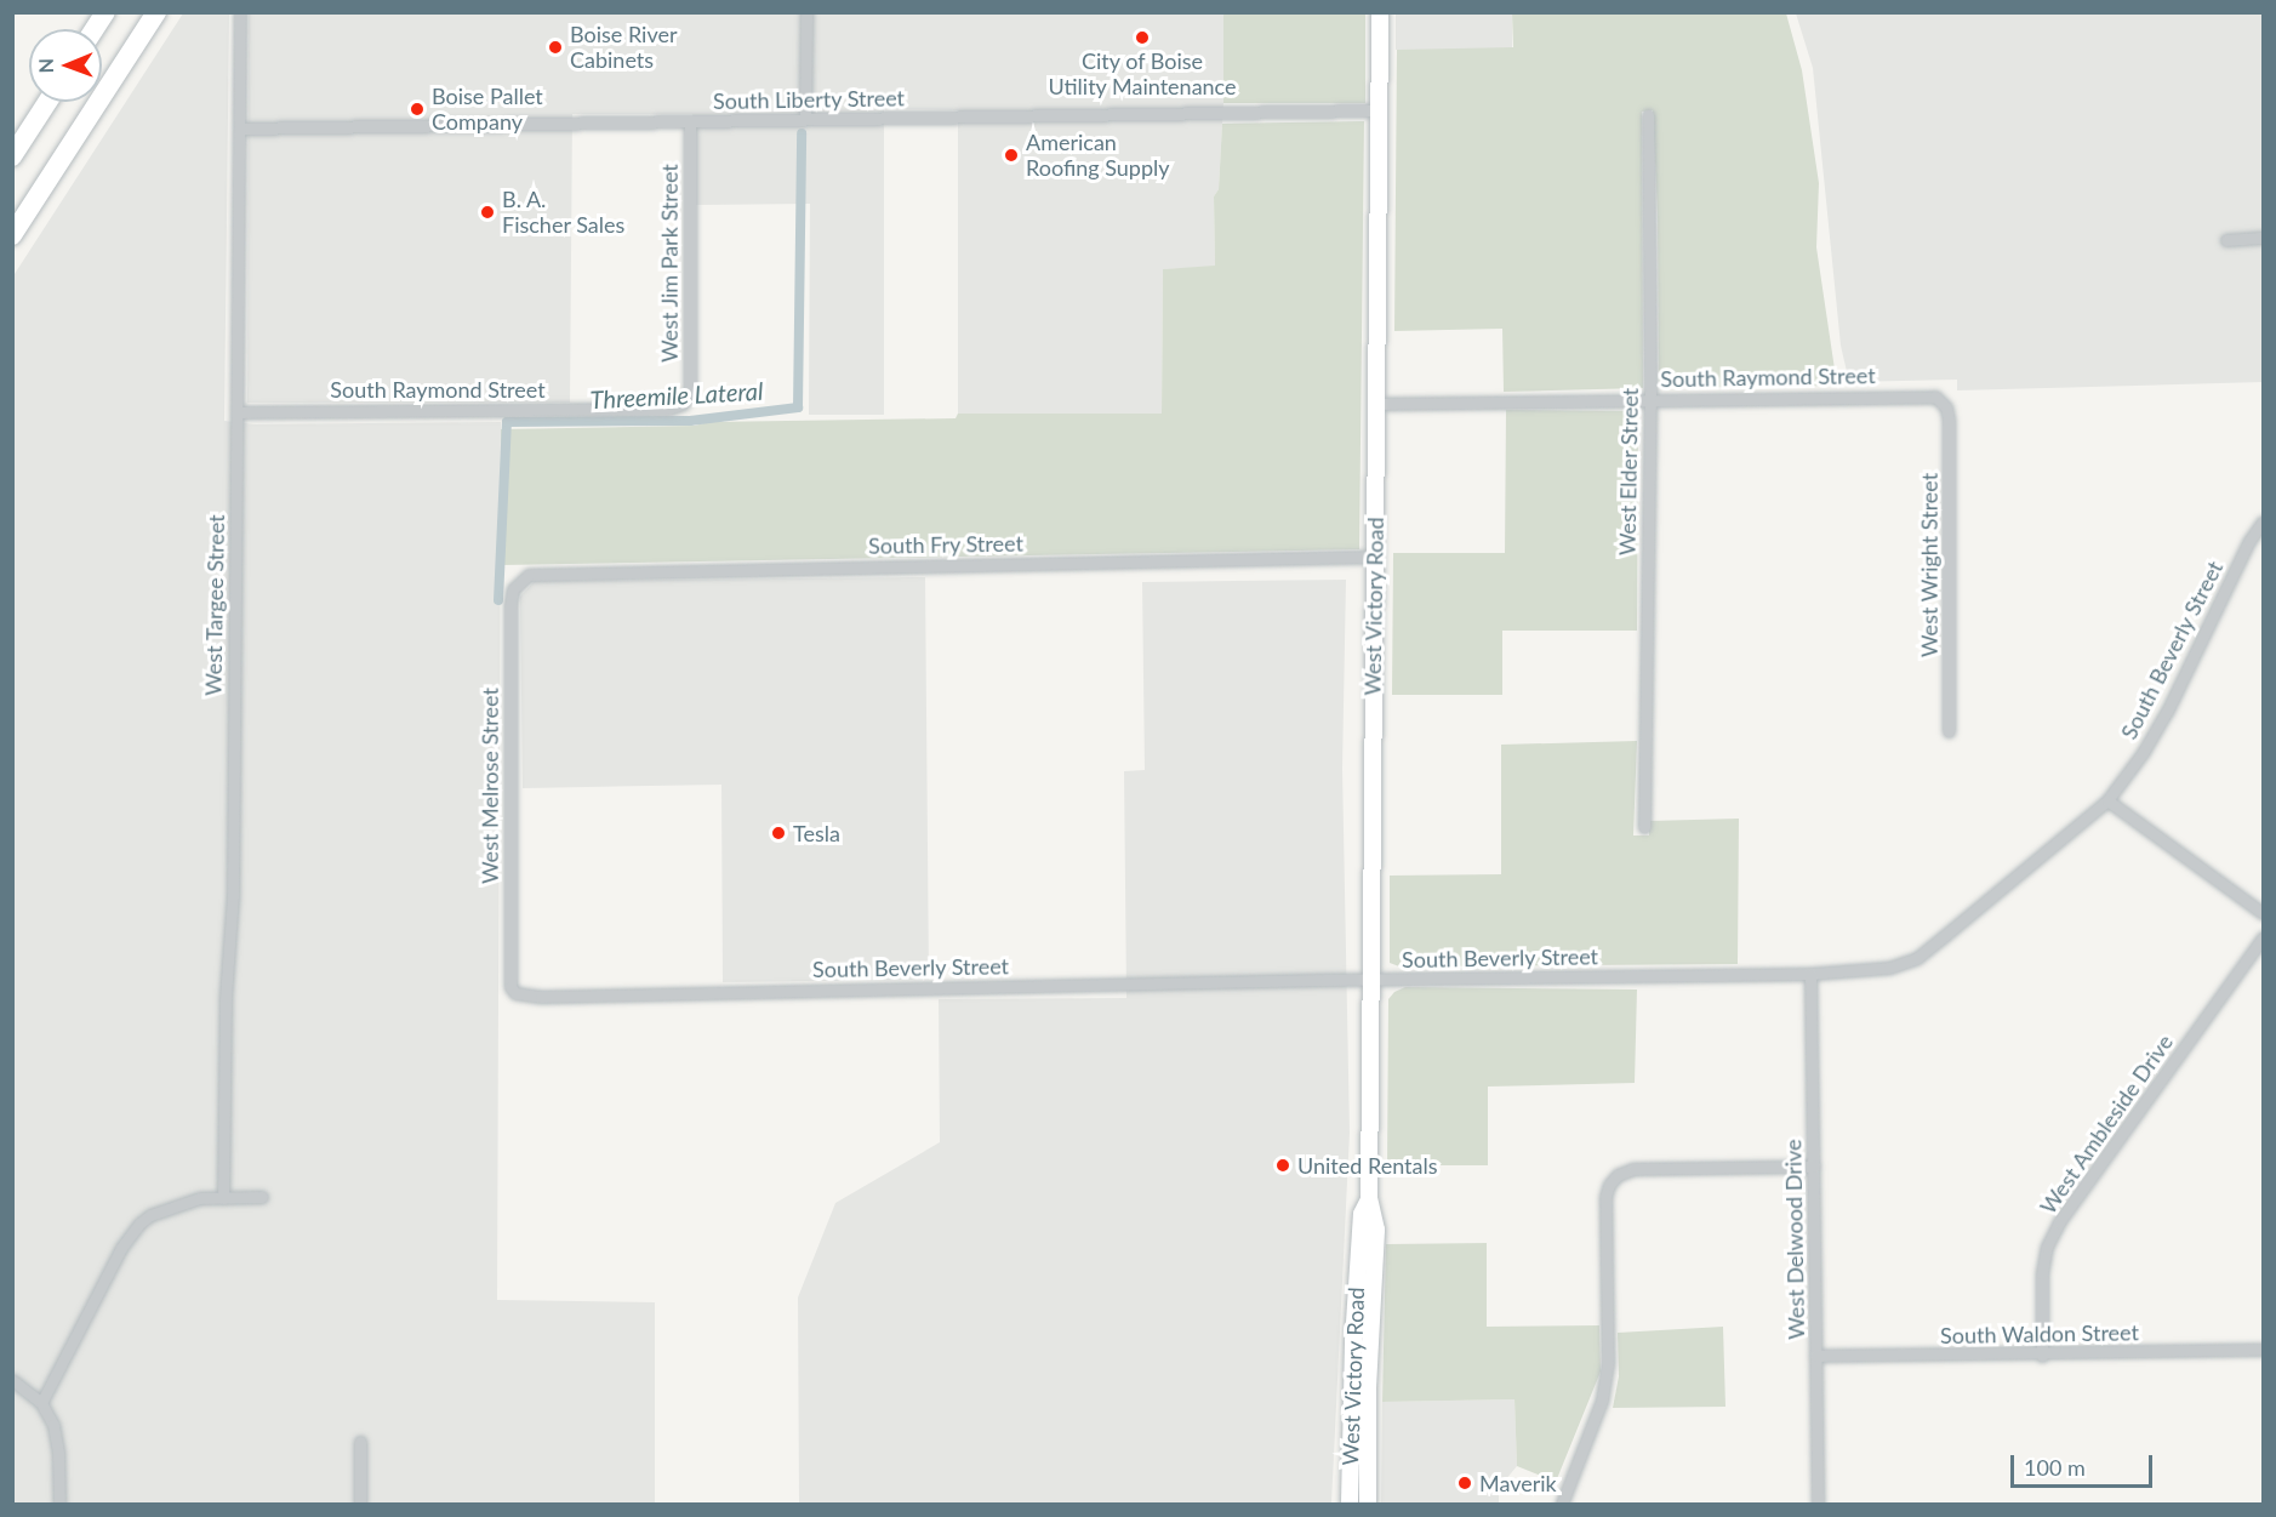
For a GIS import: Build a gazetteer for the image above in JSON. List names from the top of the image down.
{
  "streets": {
    "main road": ["West Victory Road"],
    "street": [
      "South Liberty Street",
      "West Jim Park Street",
      "South Raymond Street",
      "West Elder Street",
      "South Fry Street",
      "West Wright Street",
      "West Targee Street",
      "South Beverly Street",
      "West Melrose Street",
      "West Ambleside Drive",
      "West Delwood Drive",
      "South Waldon Street"
    ]
  },
  "crossings": [
    ["South Liberty Street", "West Jim Park Street"],
    ["South Liberty Street", "West Targee Street"],
    ["South Liberty Street", "West Victory Road"],
    ["West Jim Park Street", "South Raymond Street"],
    ["South Raymond Street", "West Elder Street"],
    ["South Raymond Street", "West Wright Street"],
    ["South Raymond Street", "West Targee Street"],
    ["South Raymond Street", "West Victory Road"],
    ["South Fry Street", "West Victory Road"],
    ["South Fry Street", "West Melrose Street"],
    ["West Victory Road", "South Beverly Street"],
    ["South Beverly Street", "West Melrose Street"],
    ["South Beverly Street", "West Delwood Drive"],
    ["West Ambleside Drive", "South Waldon Street"],
    ["West Delwood Drive", "South Waldon Street"]
  ],
  "water": ["Threemile Lateral"],
  "places": [
    "City of Boise Utility Maintenance",
    "Boise River Cabinets",
    "Boise Pallet Company",
    "American Roofing Supply",
    "B. A. Fischer Sales",
    "Tesla",
    "United Rentals",
    "Maverik"
  ],
  "scale_bar": "100 m",
  "north": "left"
}
